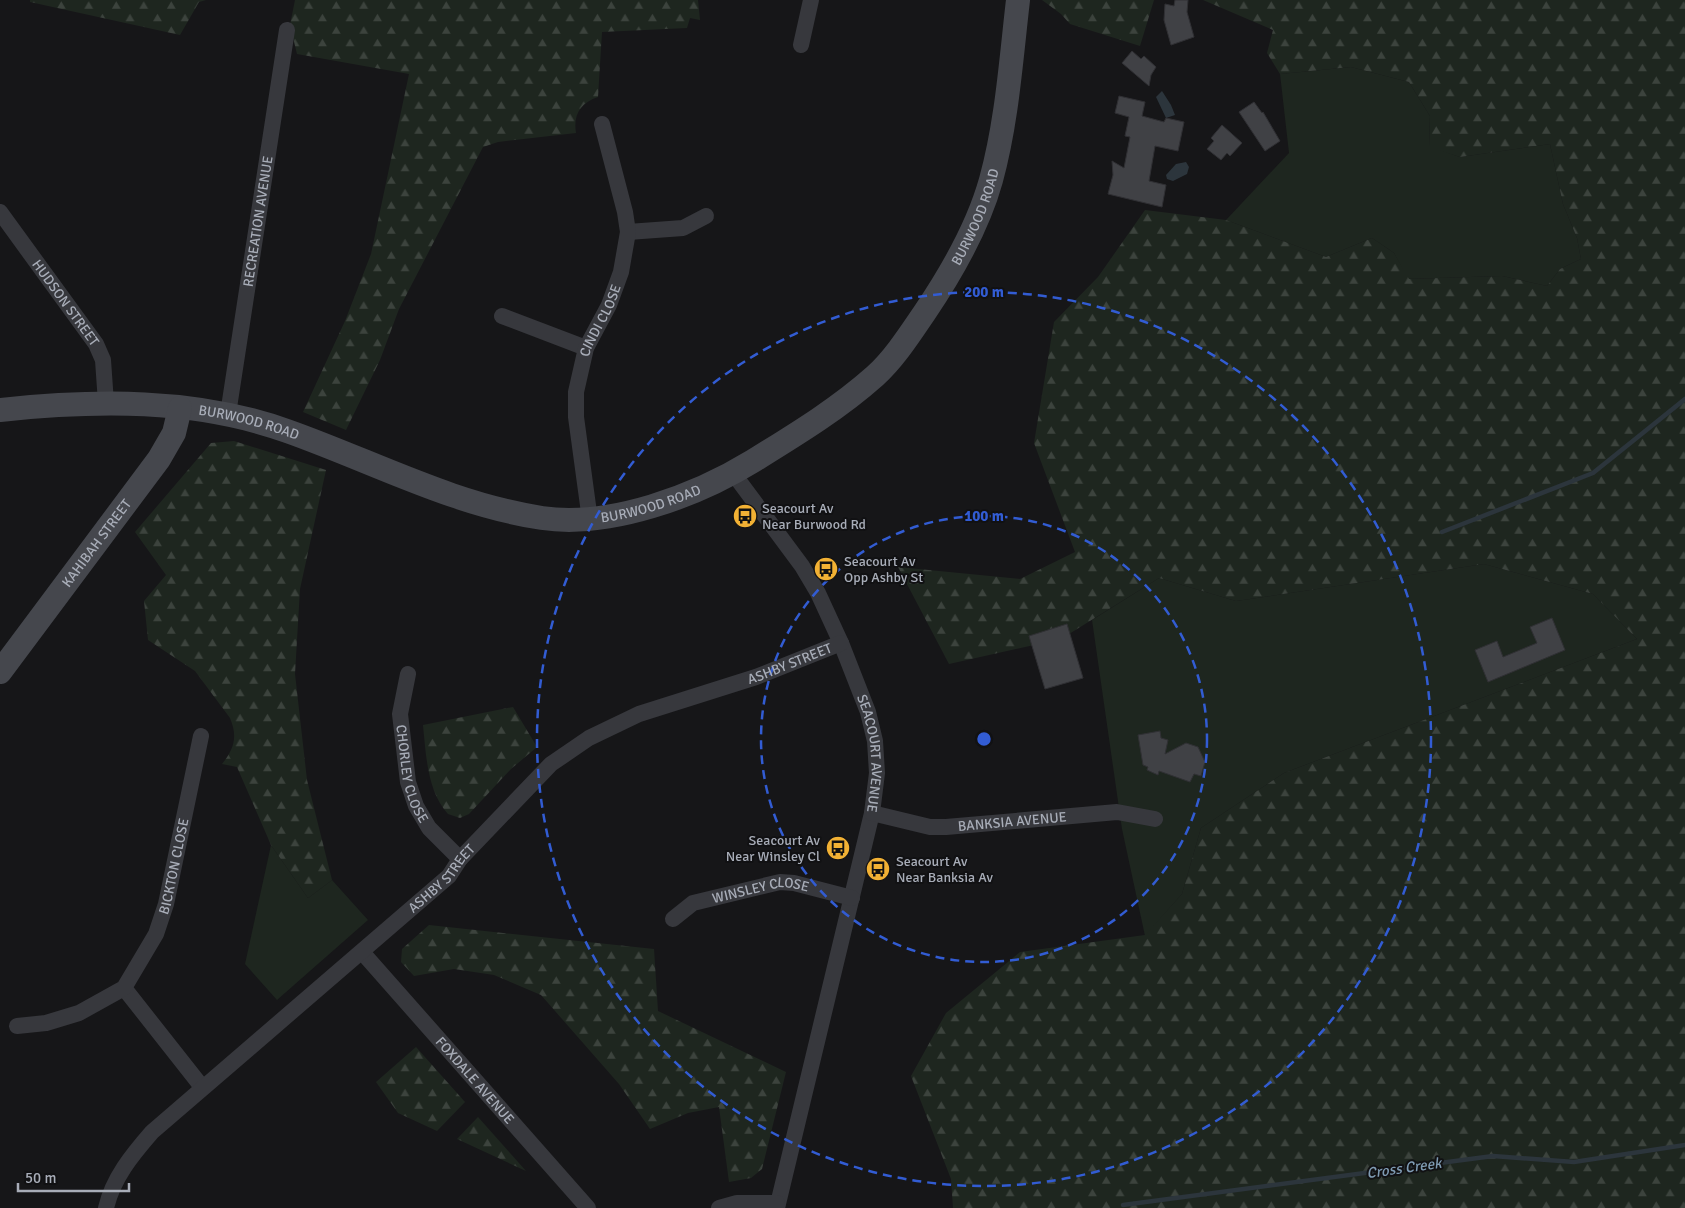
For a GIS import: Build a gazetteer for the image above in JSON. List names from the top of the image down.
{
  "streets": {
    "main road": ["BURWOOD ROAD", "KAHIBAH STREET"],
    "street": [
      "RECREATION AVENUE",
      "HUDSON STREET",
      "CINDI CLOSE",
      "ASHBY STREET",
      "SEACOURT AVENUE",
      "CHORLEY CLOSE",
      "BANKSIA AVENUE",
      "BICKTON CLOSE",
      "WINSLEY CLOSE",
      "FOXDALE AVENUE"
    ]
  },
  "crossings": [
    ["BURWOOD ROAD", "RECREATION AVENUE"],
    ["BURWOOD ROAD", "HUDSON STREET"],
    ["BURWOOD ROAD", "CINDI CLOSE"],
    ["BURWOOD ROAD", "KAHIBAH STREET"],
    ["BURWOOD ROAD", "SEACOURT AVENUE"],
    ["ASHBY STREET", "SEACOURT AVENUE"],
    ["ASHBY STREET", "CHORLEY CLOSE"],
    ["ASHBY STREET", "FOXDALE AVENUE"],
    ["SEACOURT AVENUE", "BANKSIA AVENUE"],
    ["SEACOURT AVENUE", "WINSLEY CLOSE"]
  ],
  "water": ["Cross Creek"],
  "places": {
    "bus stop": [
      "Seacourt Av Near Burwood Rd",
      "Seacourt Av Opp Ashby St",
      "Seacourt Av Near Winsley Cl",
      "Seacourt Av Near Banksia Av"
    ]
  },
  "scale_bar": "50 m",
  "rings": ["200 m", "100 m"]
}
